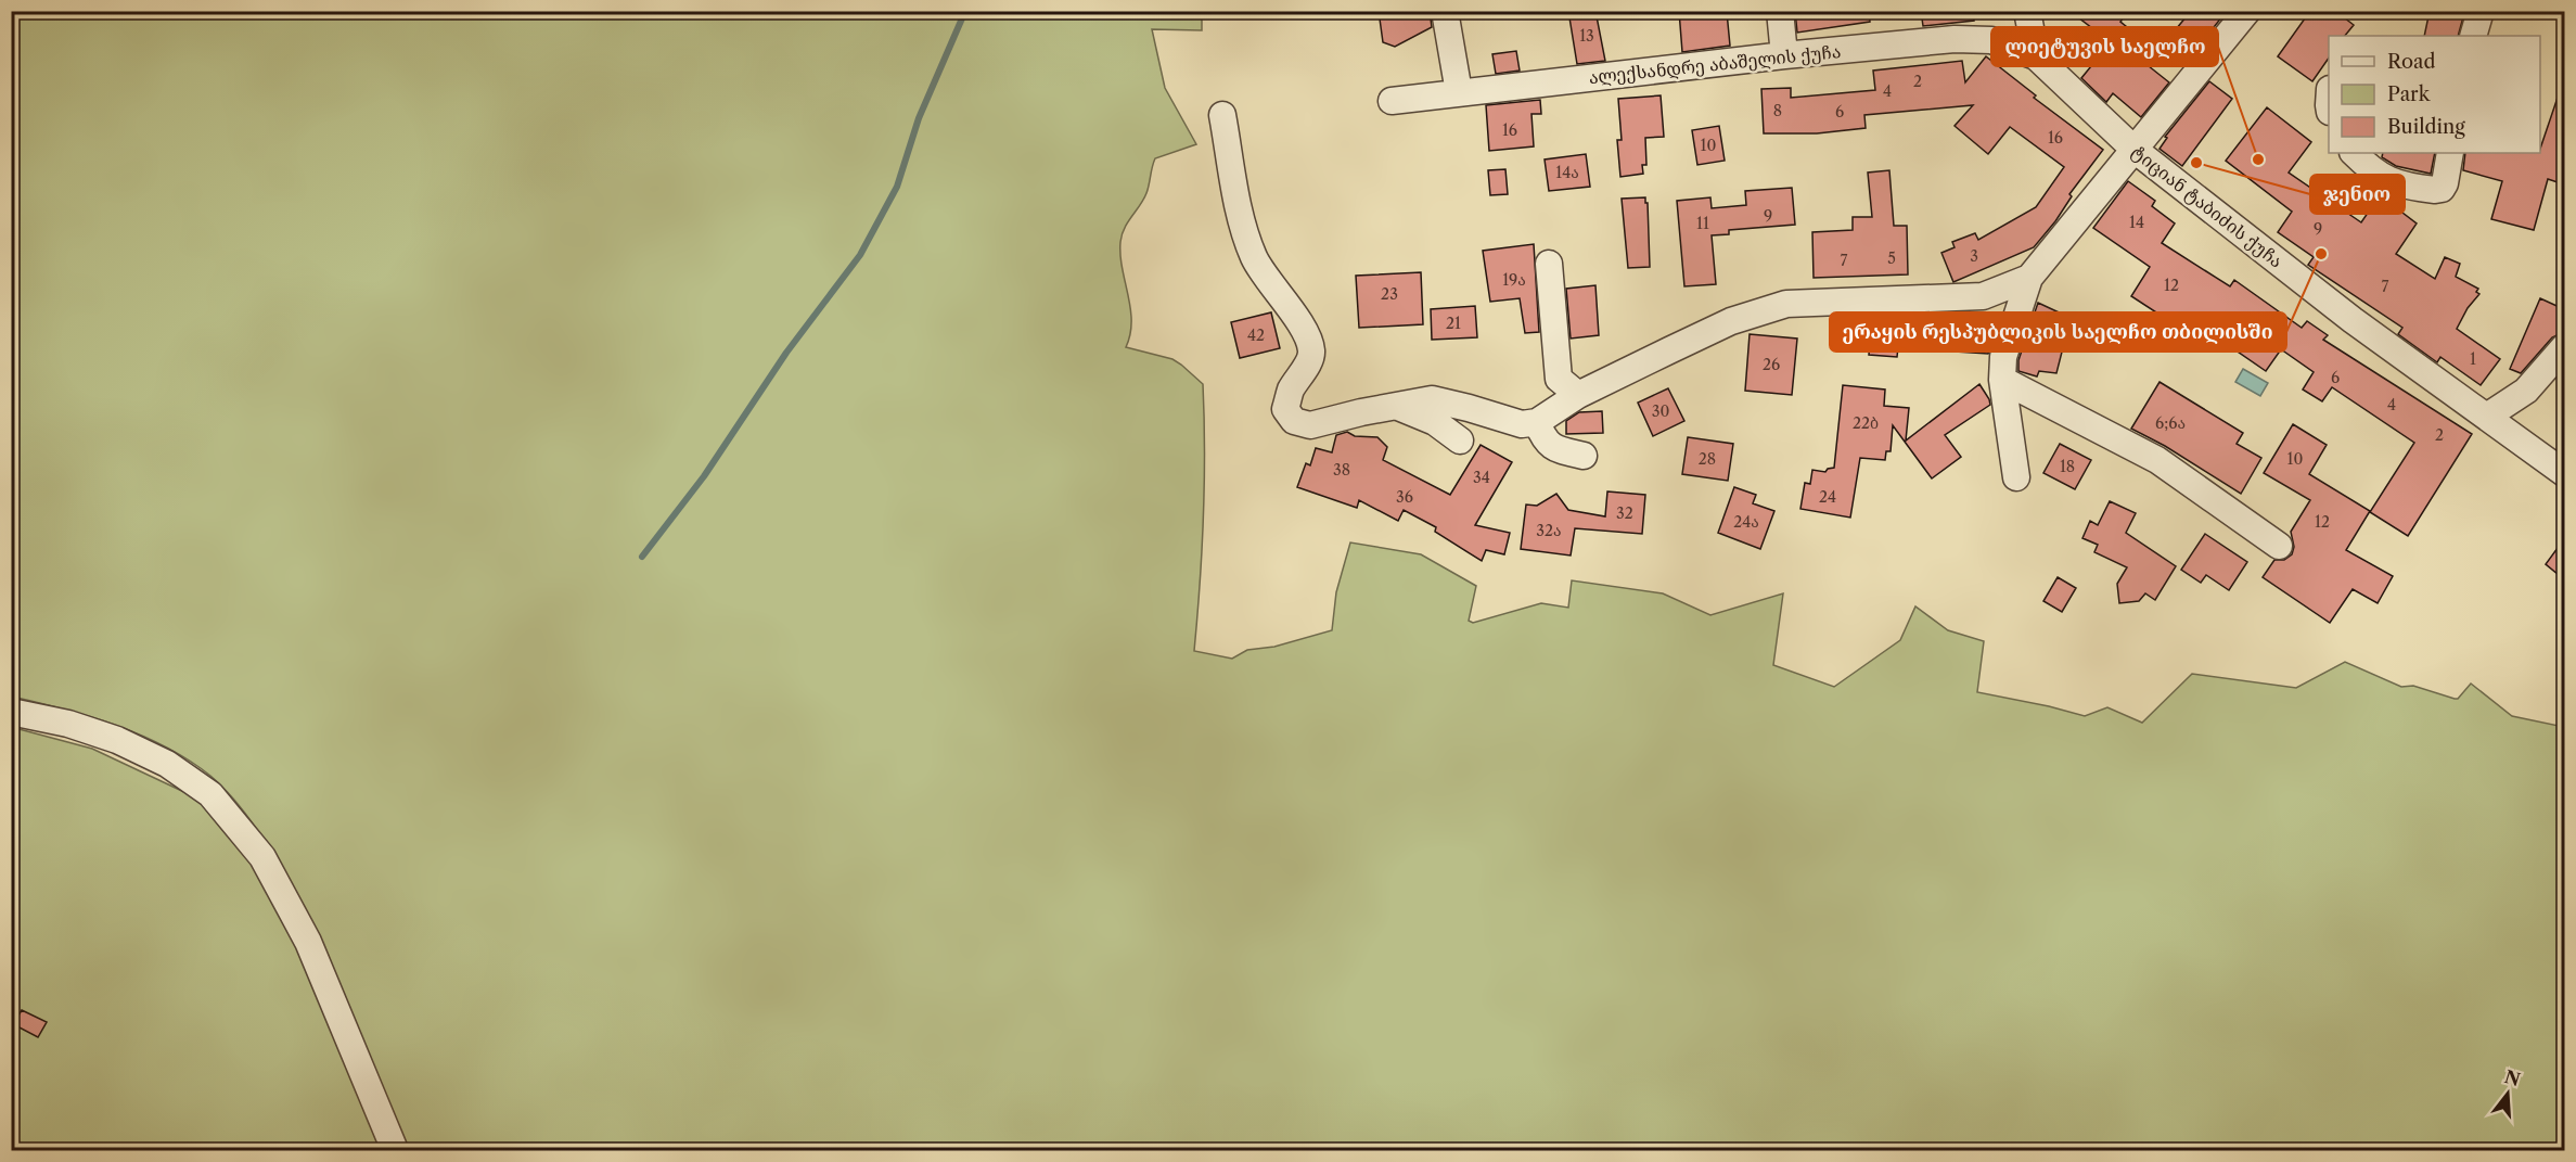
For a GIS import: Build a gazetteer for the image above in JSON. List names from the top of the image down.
{
  "streets": {
    "street": ["ალექსანდრე აბაშელის ქუჩა", "ტიციან ტაბიძის ქუჩა"]
  },
  "crossings": [
    ["ალექსანდრე აბაშელის ქუჩა", "ტიციან ტაბიძის ქუჩა"]
  ],
  "places": ["ლიეტუვის საელჩო", "ჯენიო", "ერაყის რესპუბლიკის საელჩო თბილისში"],
  "house_numbers": [
    "13",
    "2",
    "4",
    "8",
    "6",
    "16",
    "16",
    "10",
    "14ა",
    "9",
    "14",
    "11",
    "9",
    "3",
    "5",
    "7",
    "19ა",
    "12",
    "7",
    "23",
    "21",
    "42",
    "1",
    "26",
    "6",
    "4",
    "30",
    "22ბ",
    "6;6ა",
    "2",
    "28",
    "10",
    "18",
    "38",
    "34",
    "36",
    "24",
    "32",
    "24ა",
    "12",
    "32ა"
  ],
  "legend": ["Road", "Park", "Building"],
  "north": "top"
}
